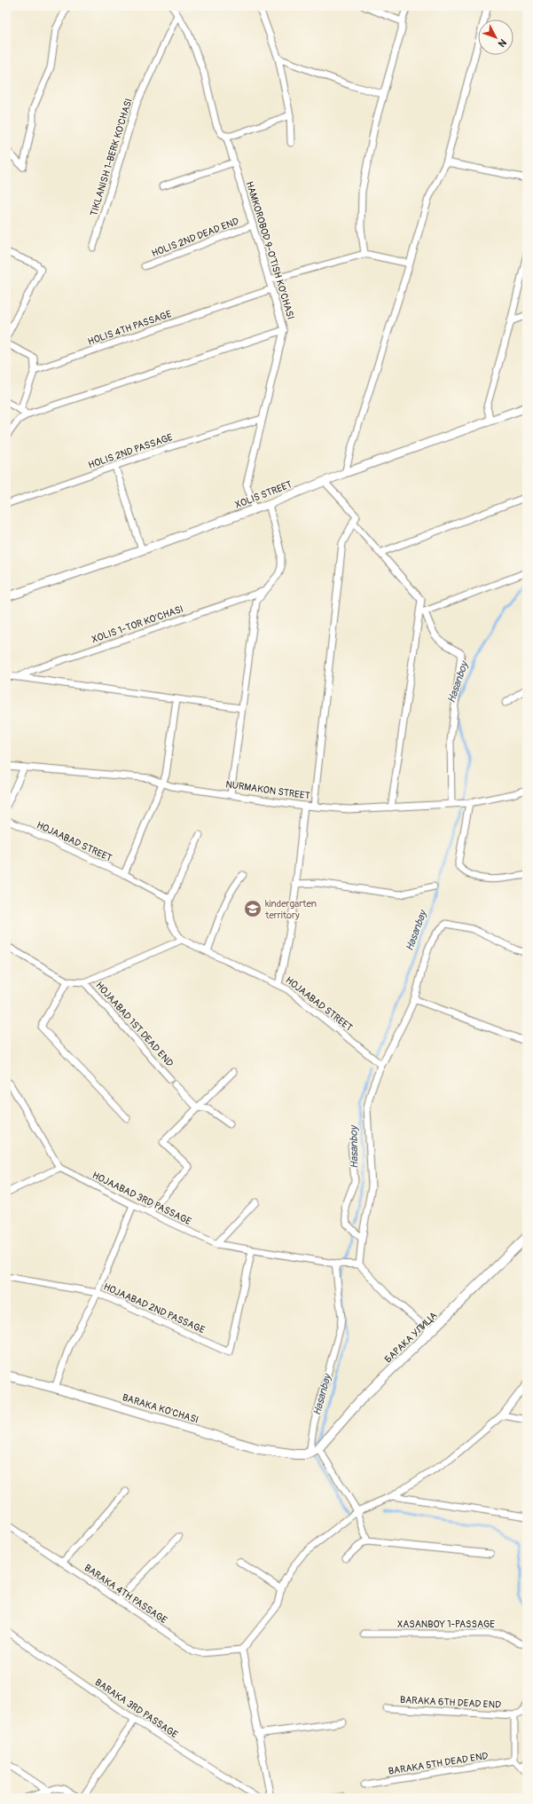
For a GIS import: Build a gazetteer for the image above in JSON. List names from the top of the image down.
{
  "streets": {
    "main road": ["БАРАКА УЛИЦА", "BARAKA KO'CHASI"],
    "street": [
      "TIKLANISH 1-BERK KO'CHASI",
      "HOLIS 2ND DEAD END",
      "HAMKOROBOD 9-O'TISH KO'CHASI",
      "HOLIS 4TH PASSAGE",
      "HOLIS 2ND PASSAGE",
      "XOLIS STREET",
      "XOLIS 1-TOR KO'CHASI",
      "NURMAKON STREET",
      "HOJAABAD STREET",
      "HOJAABAD 1ST DEAD END",
      "HOJAABAD 3RD PASSAGE",
      "HOJAABAD 2ND PASSAGE",
      "BARAKA 4TH PASSAGE",
      "XASANBOY 1-PASSAGE",
      "BARAKA 6TH DEAD END",
      "BARAKA 3RD PASSAGE",
      "BARAKA 5TH DEAD END"
    ]
  },
  "crossings": [
    ["TIKLANISH 1-BERK KO'CHASI", "HAMKOROBOD 9-O'TISH KO'CHASI"],
    ["HOLIS 2ND DEAD END", "HAMKOROBOD 9-O'TISH KO'CHASI"],
    ["HAMKOROBOD 9-O'TISH KO'CHASI", "HOLIS 4TH PASSAGE"],
    ["HAMKOROBOD 9-O'TISH KO'CHASI", "HOLIS 2ND PASSAGE"],
    ["HAMKOROBOD 9-O'TISH KO'CHASI", "XOLIS STREET"],
    ["HOJAABAD 3RD PASSAGE", "HOJAABAD 2ND PASSAGE"],
    ["БАРАКА УЛИЦА", "BARAKA KO'CHASI"]
  ],
  "water": ["Hasanboy", "Hasanbay"],
  "places": {
    "school or university": ["kindergarten territory"]
  },
  "north": "bottom right"
}
